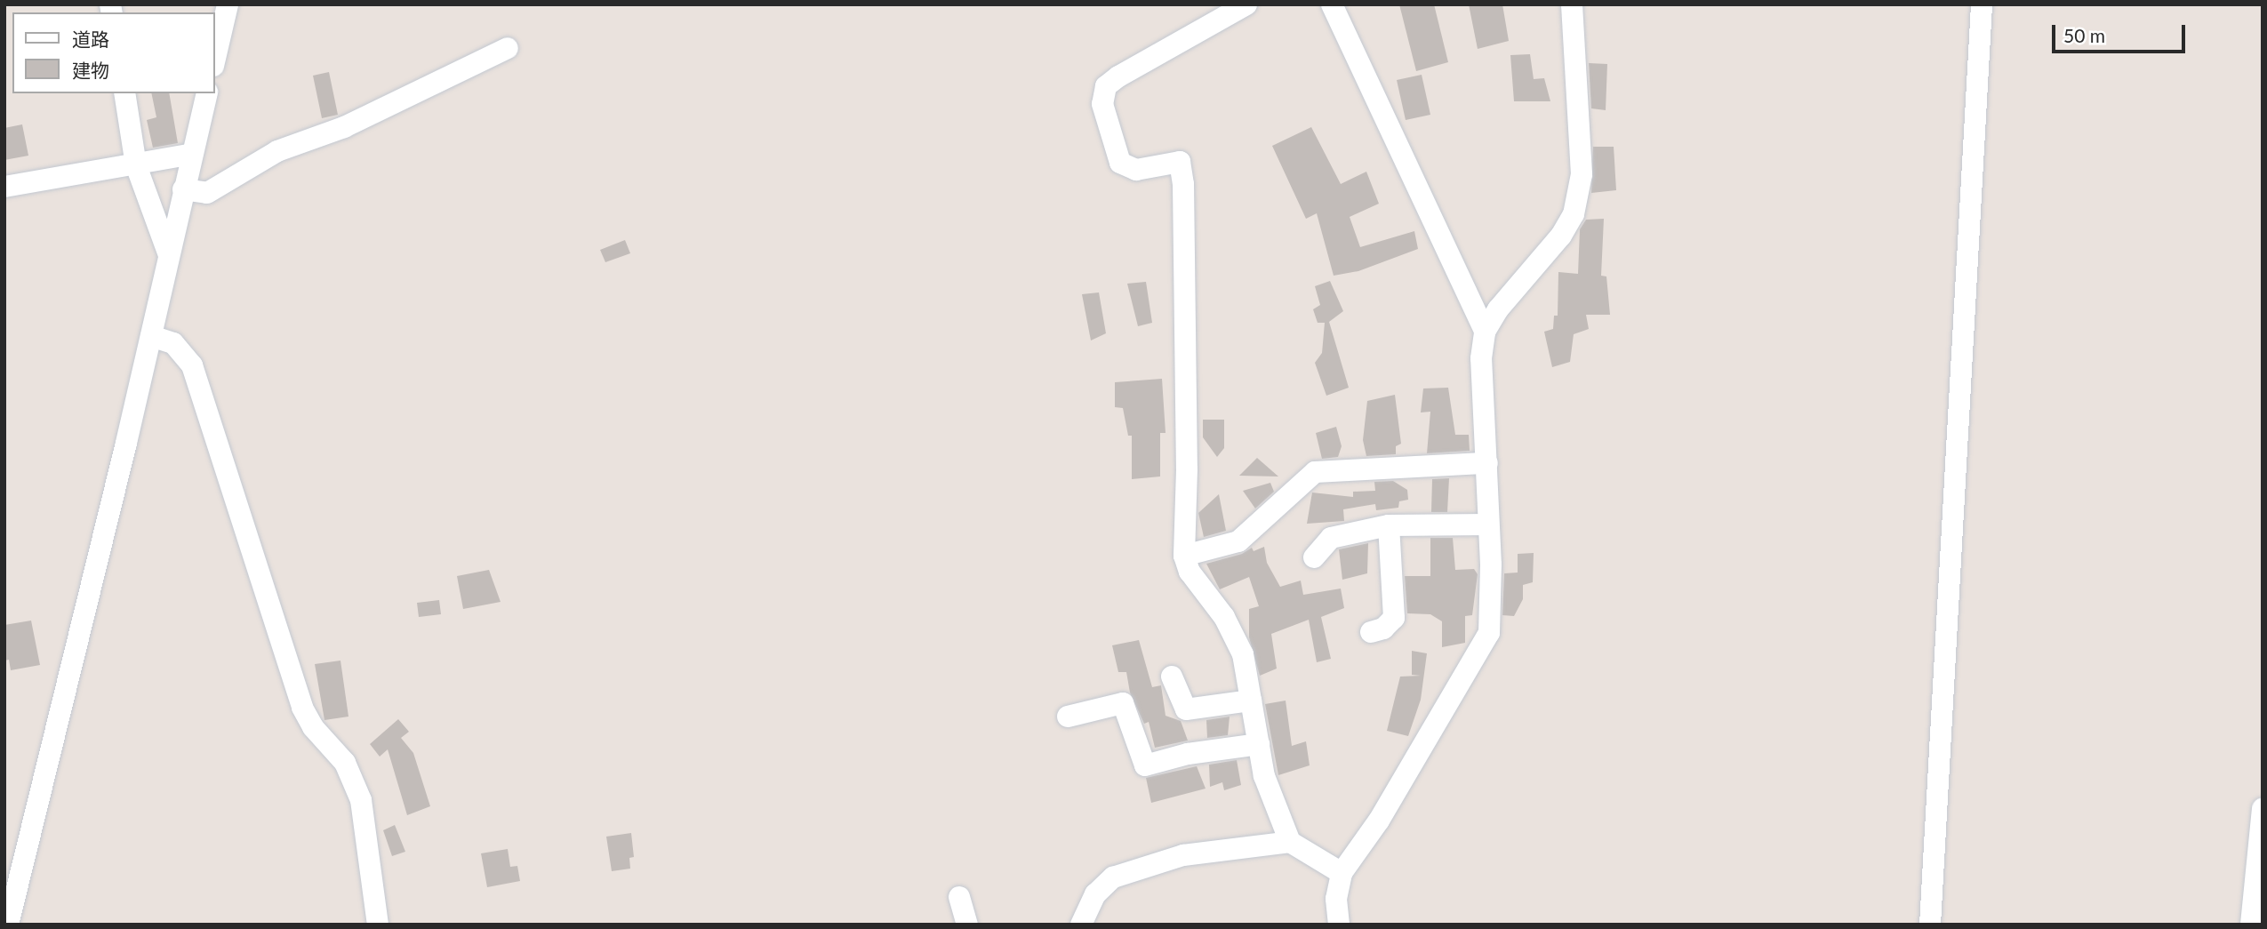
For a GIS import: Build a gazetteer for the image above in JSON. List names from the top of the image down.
{
  "legend": ["道路", "建物"],
  "scale_bar": "50 m"
}
